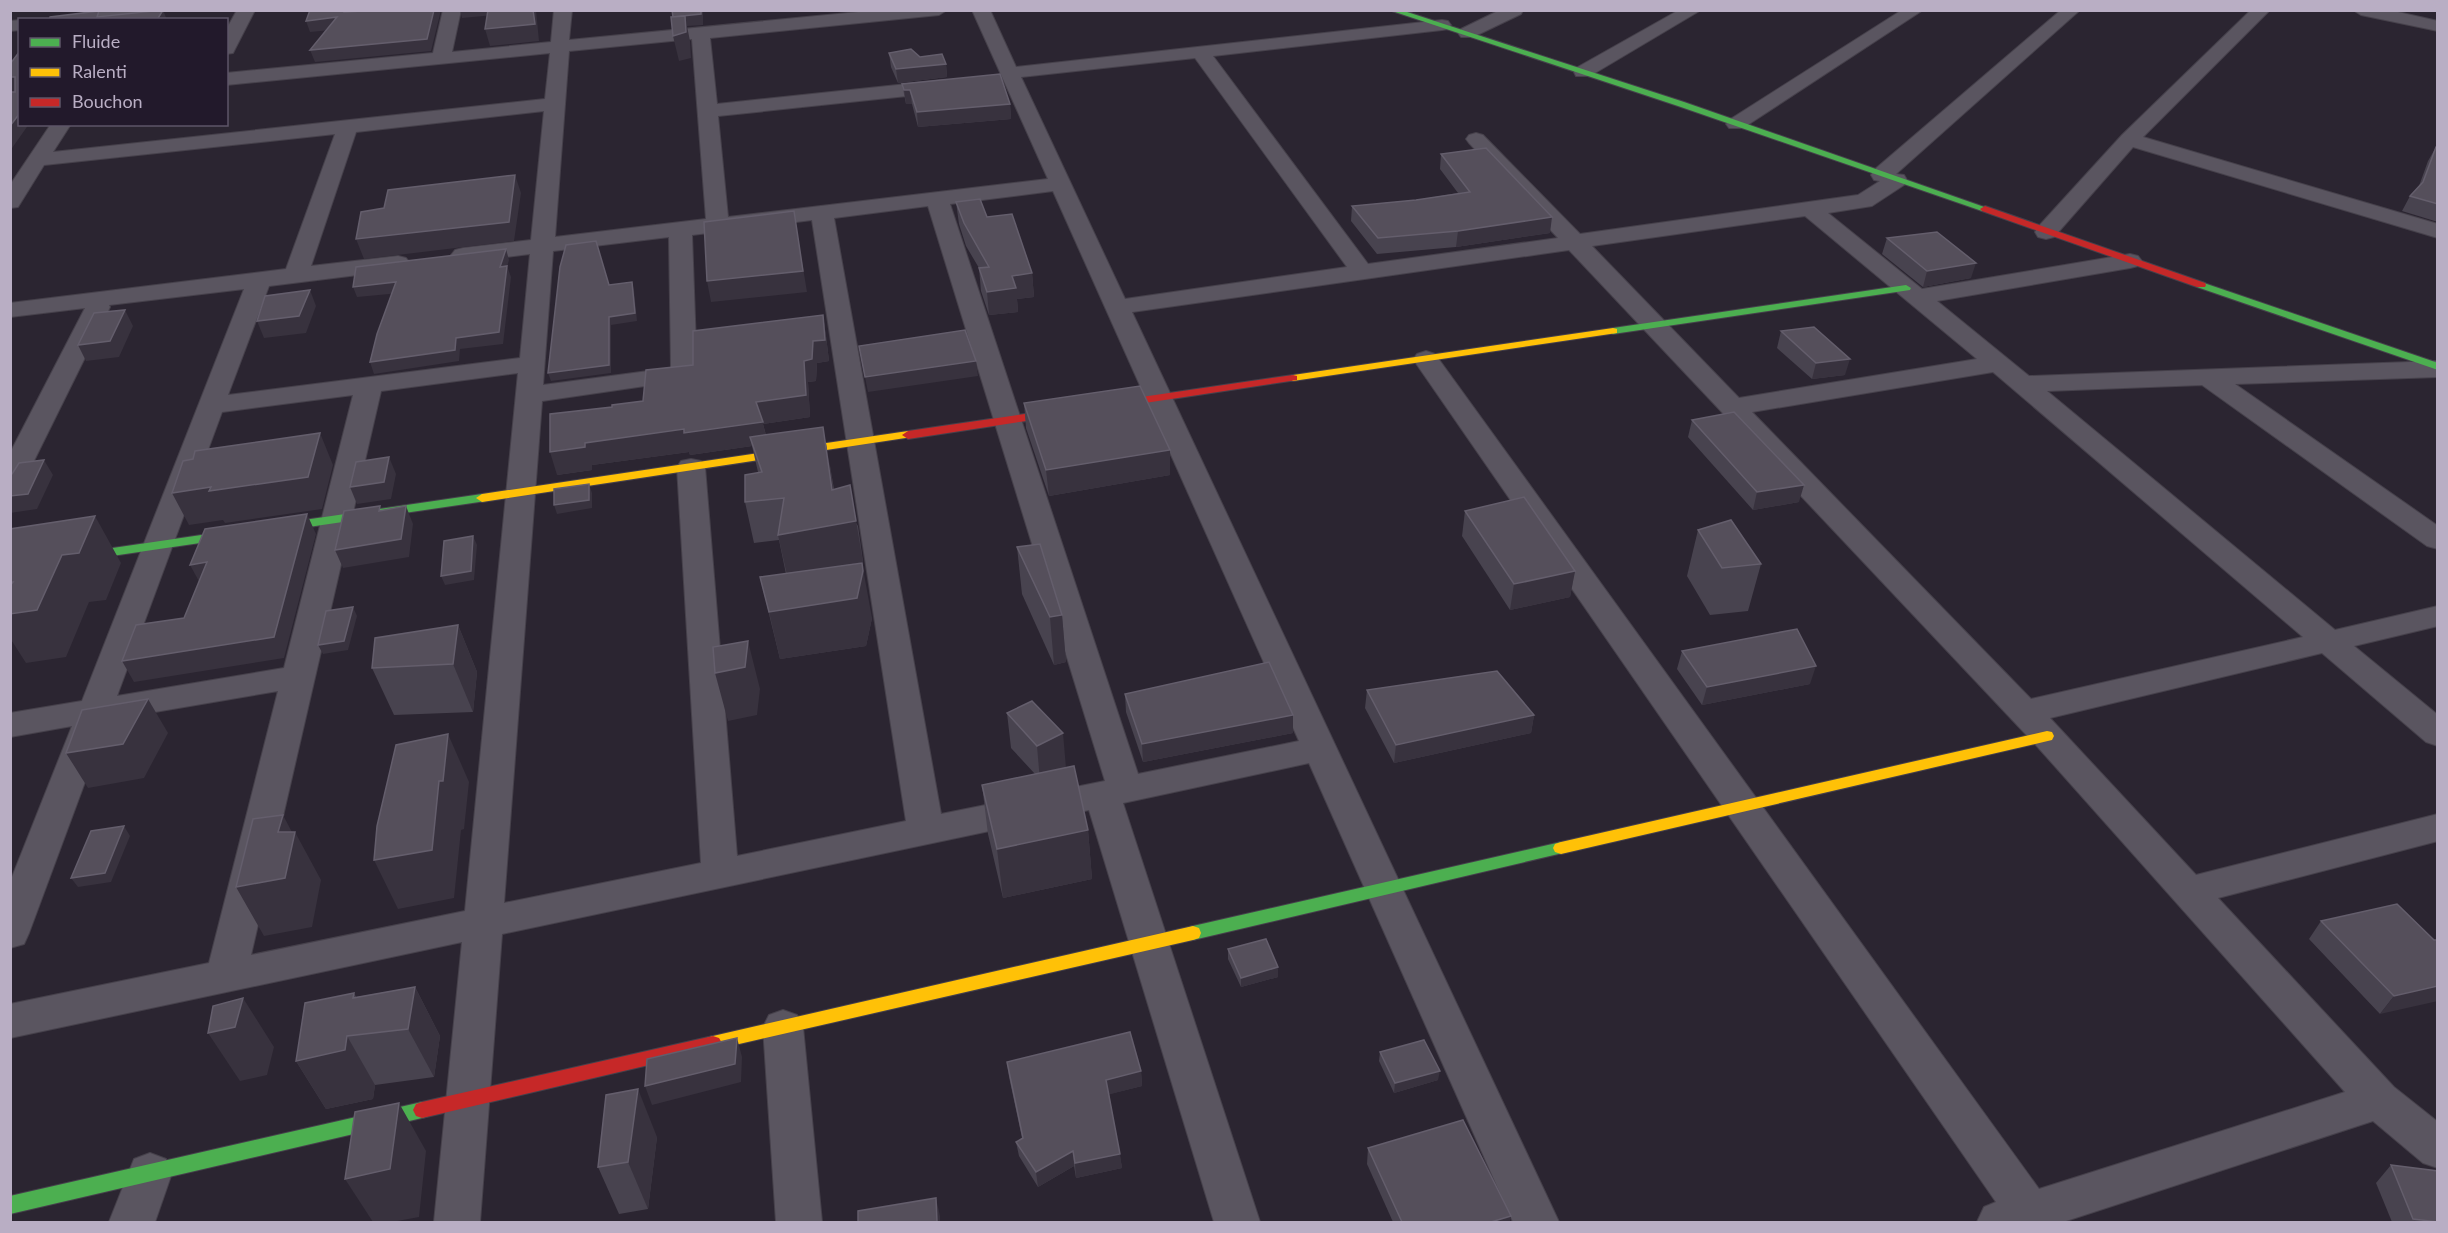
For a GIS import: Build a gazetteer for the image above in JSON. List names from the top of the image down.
{
  "legend": ["Fluide", "Ralenti", "Bouchon"]
}
